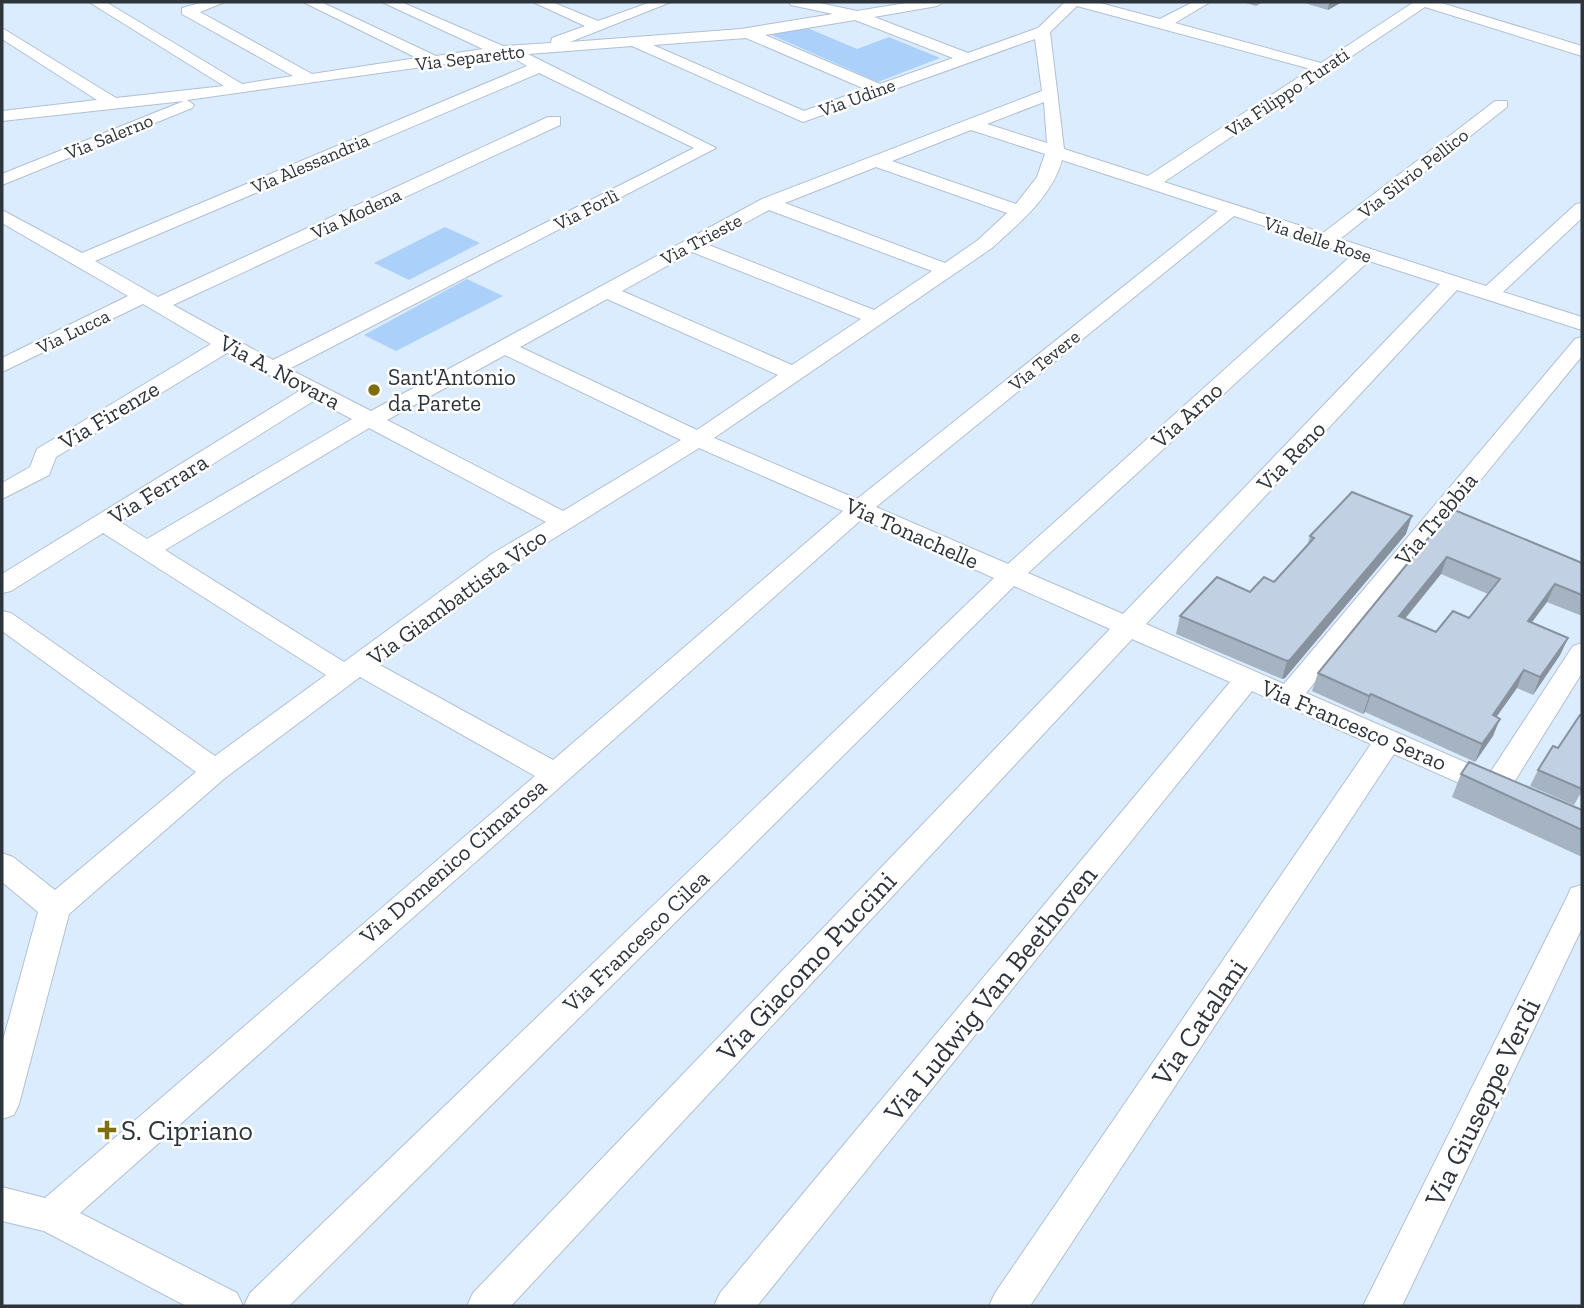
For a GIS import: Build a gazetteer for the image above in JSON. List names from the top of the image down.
{
  "streets": {
    "street": [
      "Via Separetto",
      "Via Filippo Turati",
      "Via Udine",
      "Via Salerno",
      "Via Alessandria",
      "Via Silvio Pellico",
      "Via Forlì",
      "Via Modena",
      "Via Trieste",
      "Via delle Rose",
      "Via Lucca",
      "Via Tevere",
      "Via A. Novara",
      "Via Firenze",
      "Via Arno",
      "Via Reno",
      "Via Ferrara",
      "Via Trebbia",
      "Via Tonachelle",
      "Via Giambattista Vico",
      "Via Francesco Serao",
      "Via Domenico Cimarosa",
      "Via Francesco Cilea",
      "Via Giacomo Puccini",
      "Via Ludwig Van Beethoven",
      "Via Catalani",
      "Via Giuseppe Verdi"
    ]
  },
  "crossings": [
    ["Via Separetto", "Via Udine"],
    ["Via Separetto", "Via Salerno"],
    ["Via Separetto", "Via Alessandria"],
    ["Via Separetto", "Via Forlì"],
    ["Via Filippo Turati", "Via delle Rose"],
    ["Via Alessandria", "Via Forlì"],
    ["Via Alessandria", "Via A. Novara"],
    ["Via Silvio Pellico", "Via delle Rose"],
    ["Via Forlì", "Via A. Novara"],
    ["Via Modena", "Via Lucca"],
    ["Via Modena", "Via A. Novara"],
    ["Via Trieste", "Via delle Rose"],
    ["Via Trieste", "Via A. Novara"],
    ["Via Trieste", "Via Tonachelle"],
    ["Via delle Rose", "Via Tevere"],
    ["Via delle Rose", "Via Arno"],
    ["Via delle Rose", "Via Reno"],
    ["Via delle Rose", "Via Giambattista Vico"],
    ["Via Lucca", "Via A. Novara"],
    ["Via Tevere", "Via Tonachelle"],
    ["Via Tevere", "Via Domenico Cimarosa"],
    ["Via A. Novara", "Via Firenze"],
    ["Via A. Novara", "Via Ferrara"],
    ["Via A. Novara", "Via Giambattista Vico"],
    ["Via Arno", "Via Tonachelle"],
    ["Via Arno", "Via Francesco Cilea"],
    ["Via Reno", "Via Tonachelle"],
    ["Via Reno", "Via Francesco Serao"],
    ["Via Reno", "Via Giacomo Puccini"],
    ["Via Trebbia", "Via Francesco Serao"],
    ["Via Tonachelle", "Via Giambattista Vico"],
    ["Via Tonachelle", "Via Francesco Serao"],
    ["Via Tonachelle", "Via Domenico Cimarosa"],
    ["Via Tonachelle", "Via Francesco Cilea"],
    ["Via Tonachelle", "Via Giacomo Puccini"],
    ["Via Francesco Serao", "Via Giacomo Puccini"],
    ["Via Francesco Serao", "Via Ludwig Van Beethoven"],
    ["Via Francesco Serao", "Via Catalani"]
  ],
  "places": {
    "other": ["Sant'Antonio da Parete"],
    "health": ["S. Cipriano"]
  }
}
